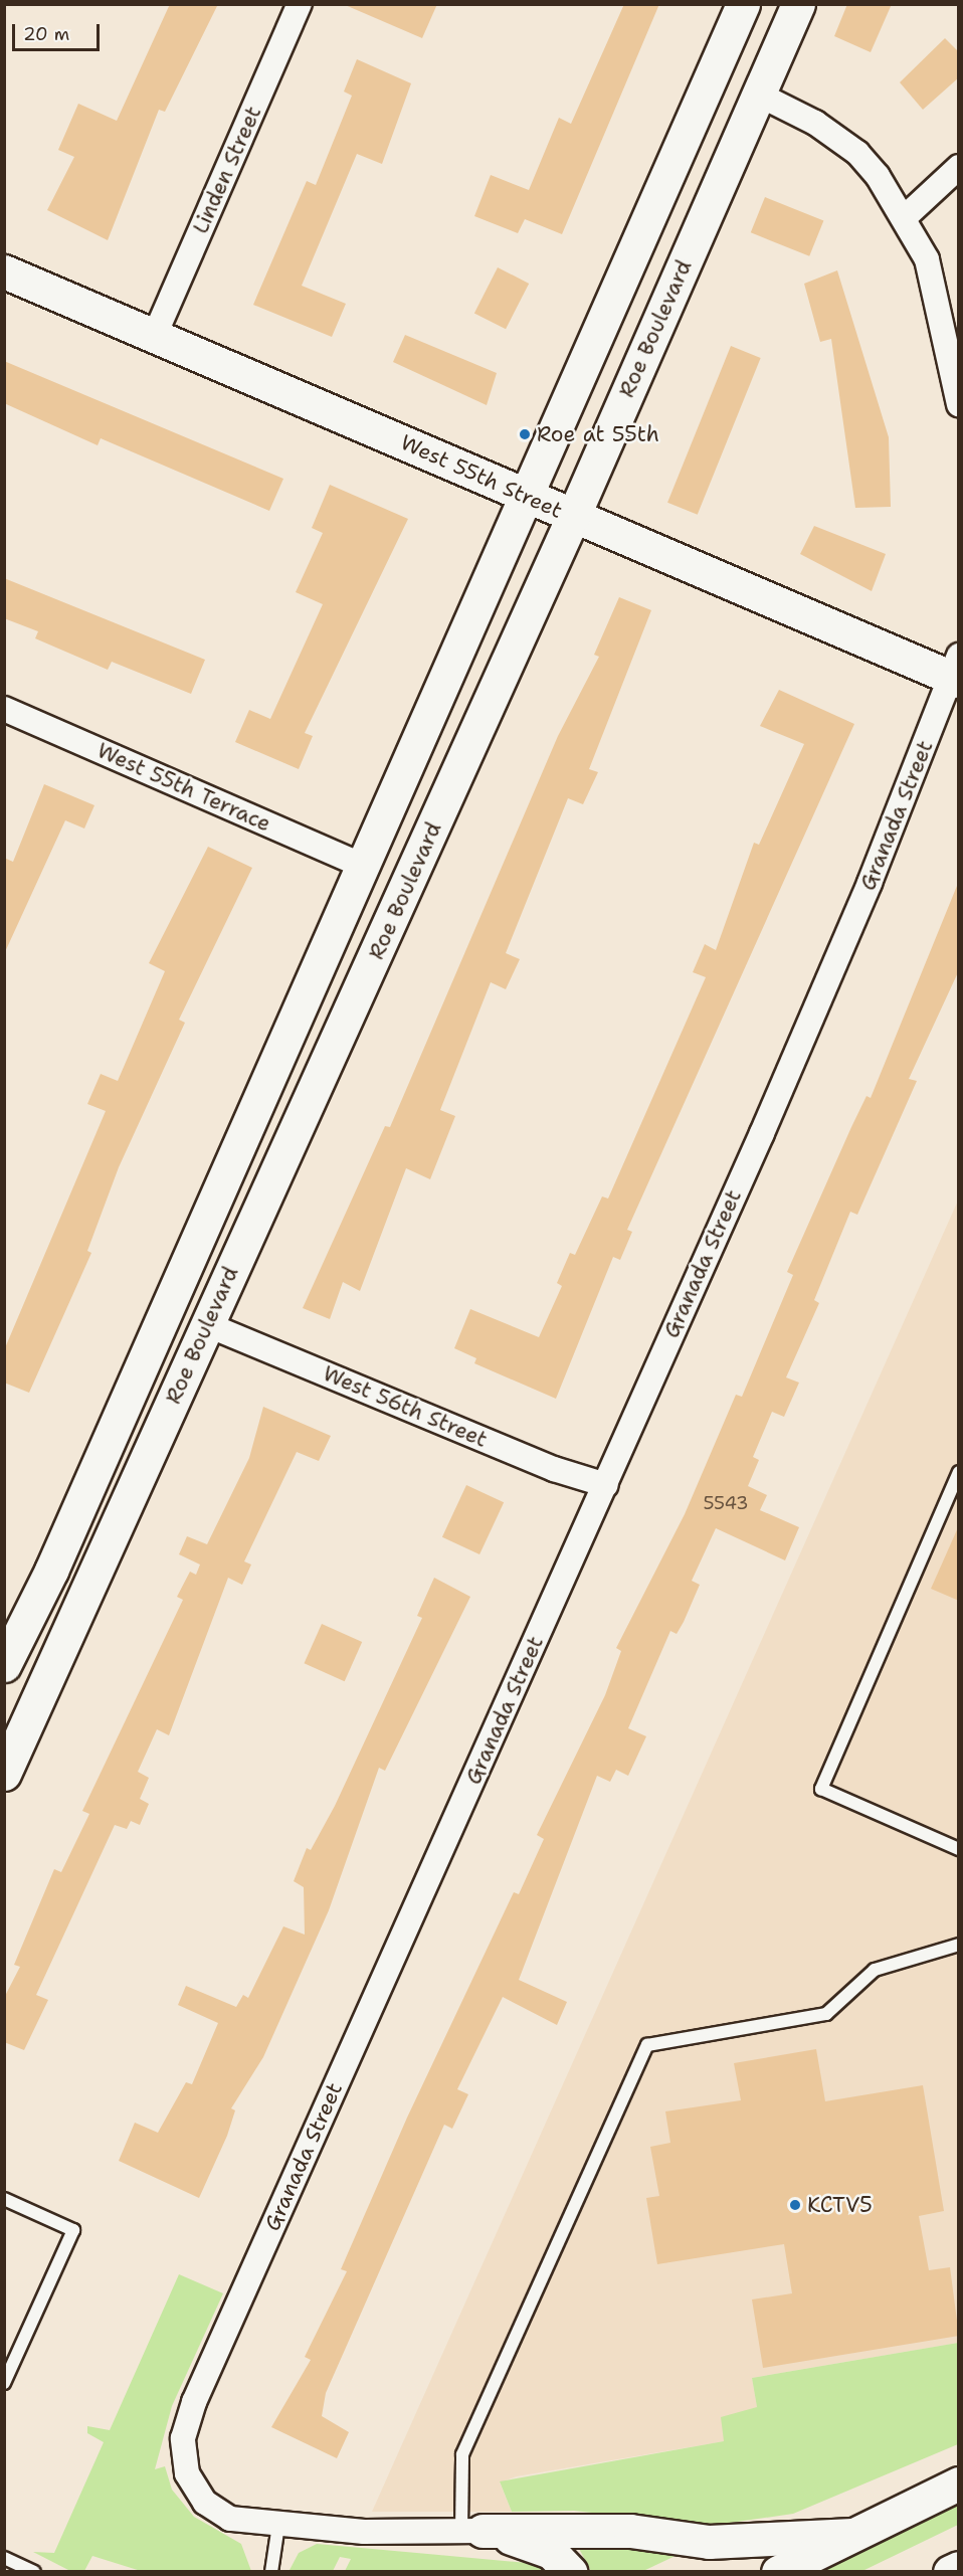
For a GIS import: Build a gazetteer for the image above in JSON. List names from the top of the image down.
{
  "streets": {
    "main road": ["Roe Boulevard", "West 55th Street"],
    "street": [
      "Linden Street",
      "West 55th Terrace",
      "Granada Street",
      "West 56th Street"
    ]
  },
  "crossings": [
    ["Linden Street", "West 55th Street"],
    ["Roe Boulevard", "West 55th Street"],
    ["Roe Boulevard", "West 55th Terrace"],
    ["Roe Boulevard", "West 56th Street"],
    ["West 55th Street", "Granada Street"],
    ["Granada Street", "West 56th Street"]
  ],
  "places": ["Roe at 55th", "KCTV5"],
  "house_numbers": ["5543"],
  "scale_bar": "20 m"
}
